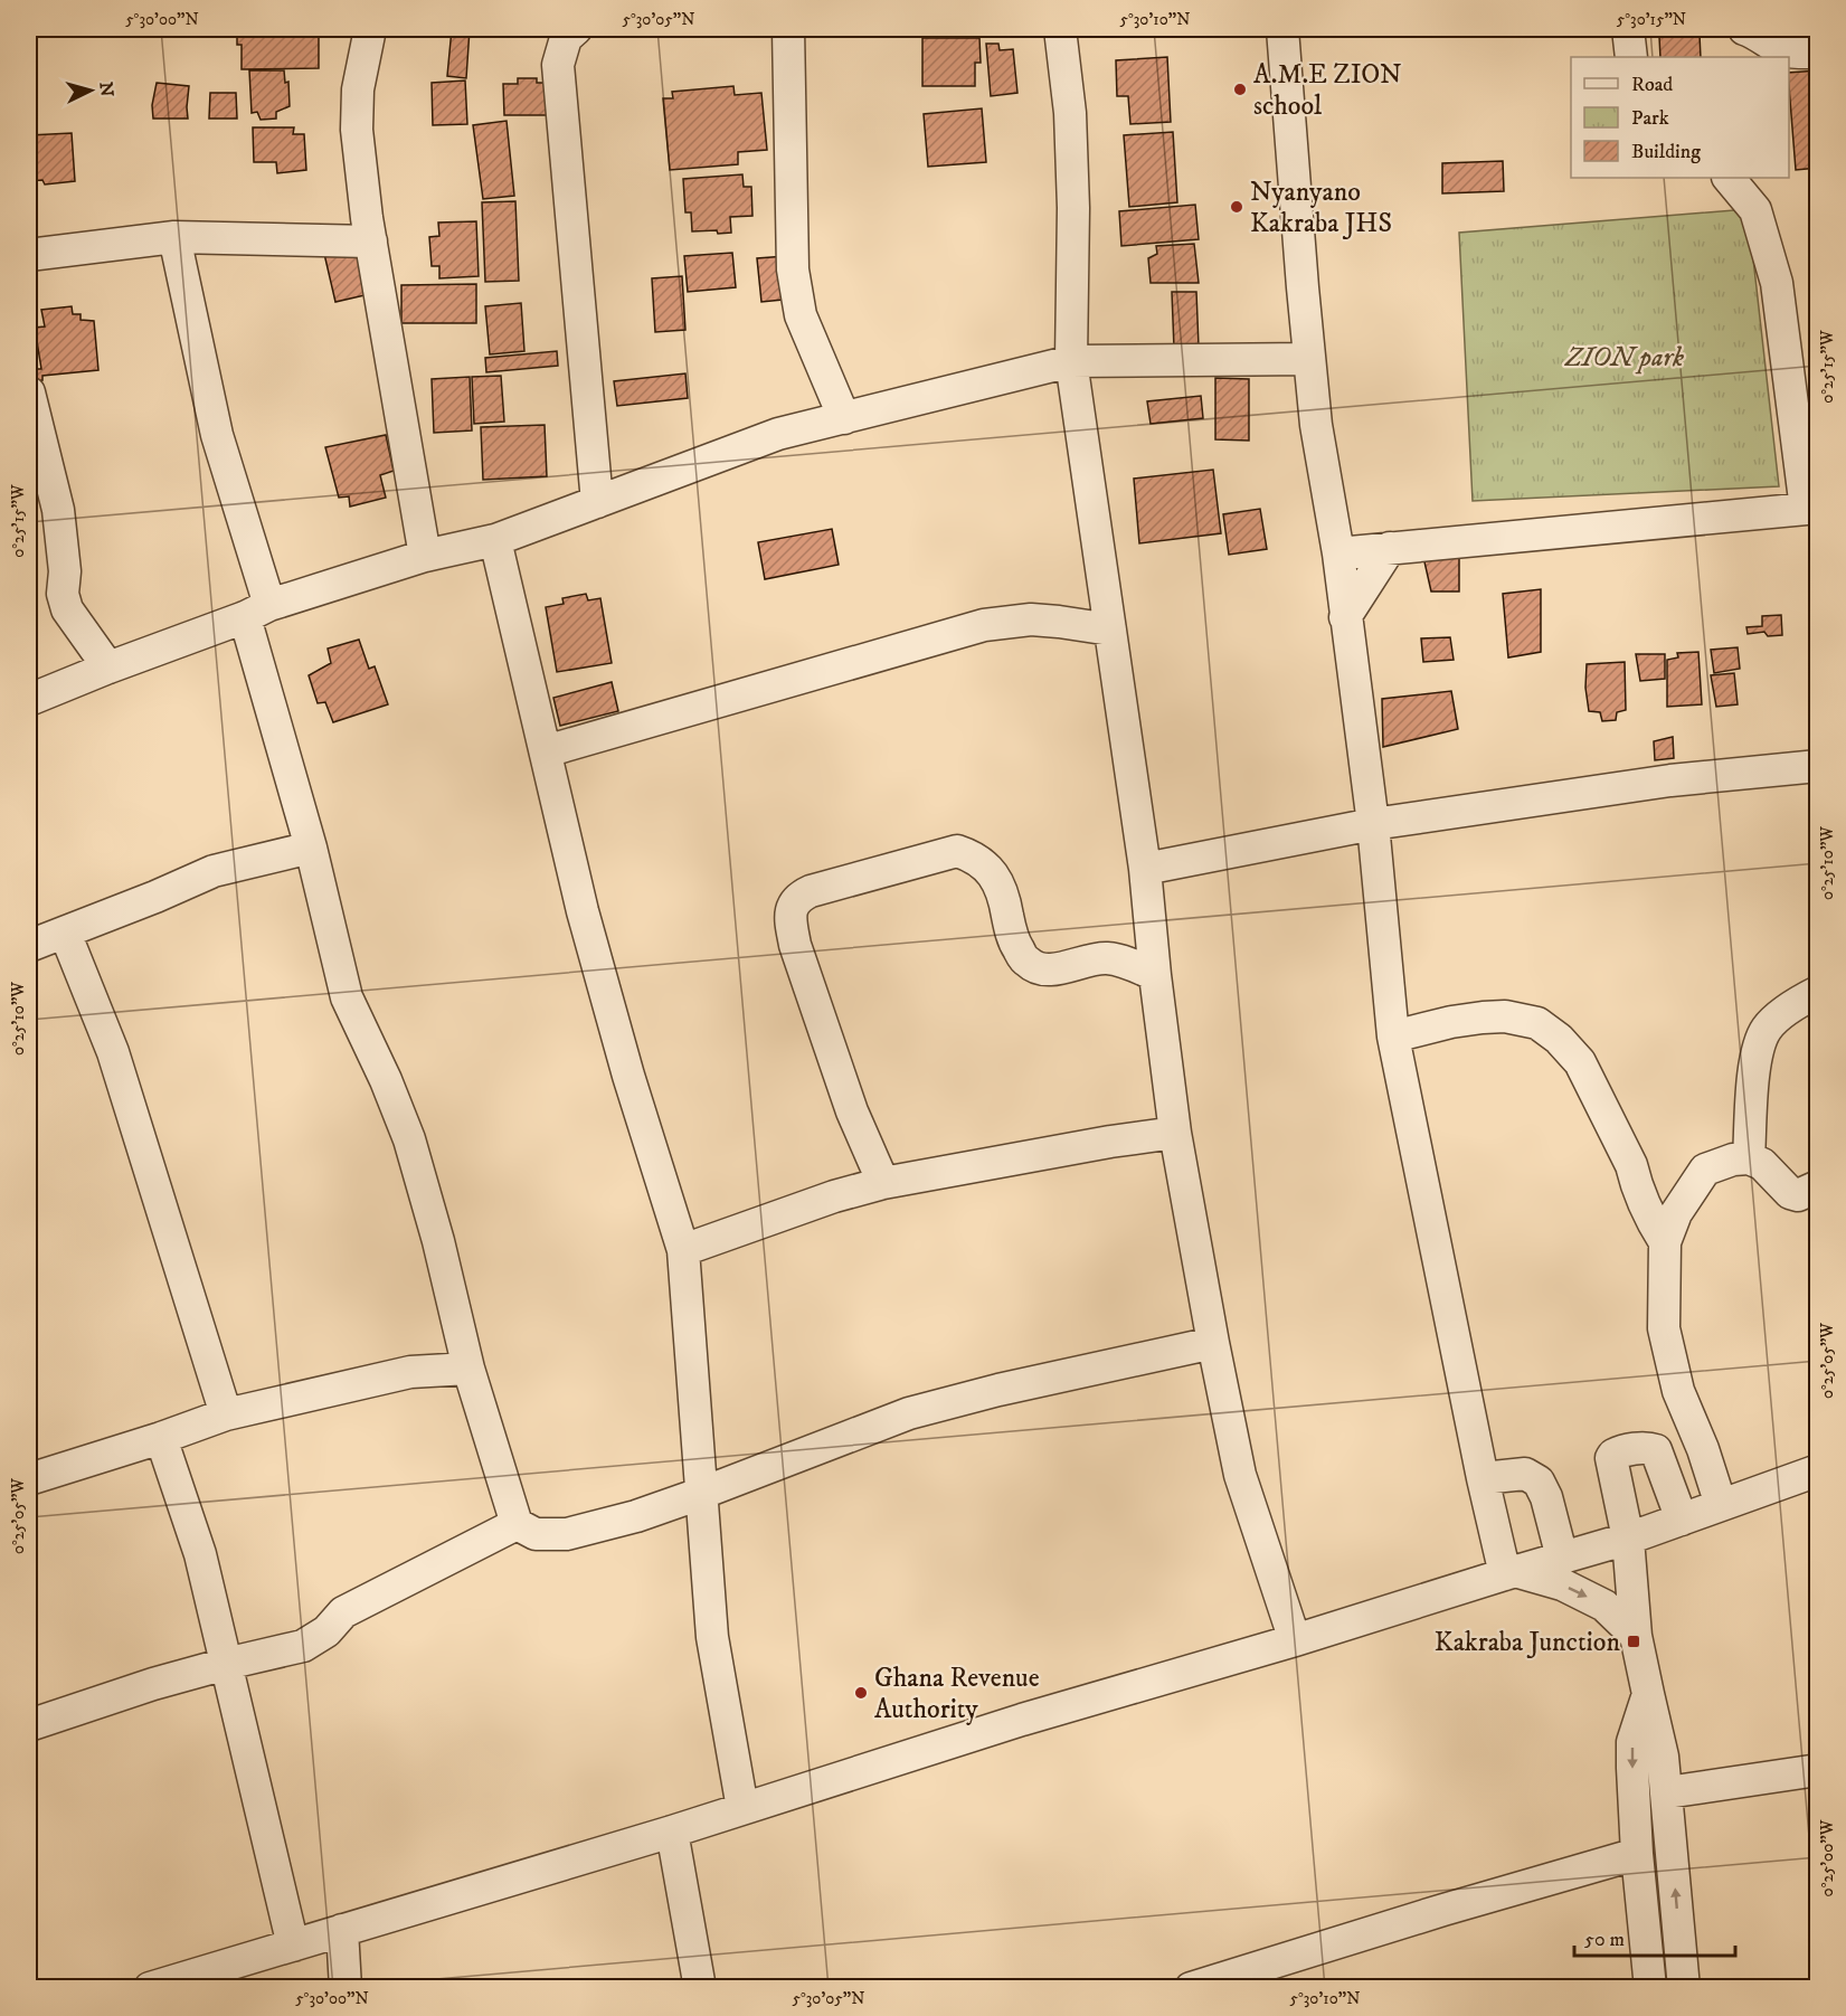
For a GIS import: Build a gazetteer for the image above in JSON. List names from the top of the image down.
{
  "parks": ["ZION park"],
  "places": {
    "other": ["A.M.E ZION school", "Nyanyano Kakraba JHS", "Ghana Revenue Authority"],
    "transit": ["Kakraba Junction"]
  },
  "legend": ["Road", "Park", "Building"],
  "scale_bar": "50 m",
  "north": "right",
  "coordinates": [
    "5°30'00\"N",
    "5°30'05\"N",
    "5°30'10\"N",
    "5°30'15\"N",
    "0°25'15\"W",
    "0°25'10\"W",
    "0°25'05\"W",
    "0°25'00\"W"
  ]
}
